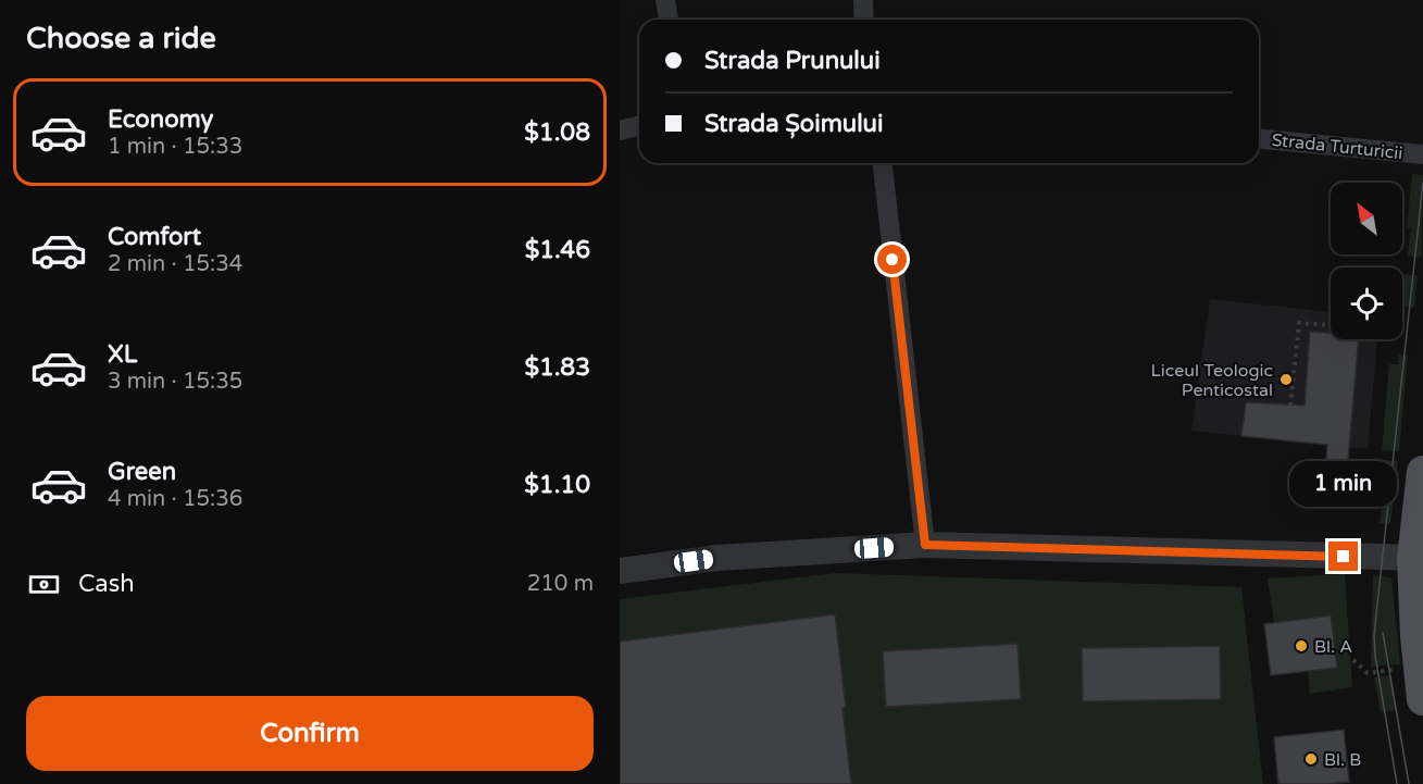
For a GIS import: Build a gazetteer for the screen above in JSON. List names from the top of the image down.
{
  "streets": {
    "street": ["Strada Turturicii"]
  },
  "places": ["Liceul Teologic Penticostal", "Bl. A", "Bl. B"],
  "north": "top left",
  "page": {
    "heading": "Choose a ride",
    "banner": ["Strada Prunului", "Strada Șoimului"],
    "list": [
      {
        "name": "Economy",
        "note": "1 min · 15:33",
        "value": "$1.08"
      },
      {
        "name": "Comfort",
        "note": "2 min · 15:34",
        "value": "$1.46"
      },
      {
        "name": "XL",
        "note": "3 min · 15:35",
        "value": "$1.83"
      },
      {
        "name": "Green",
        "note": "4 min · 15:36",
        "value": "$1.10"
      }
    ],
    "bubble": "1 min",
    "pay": ["Cash", "210 m"],
    "buttons": "Confirm"
  }
}
